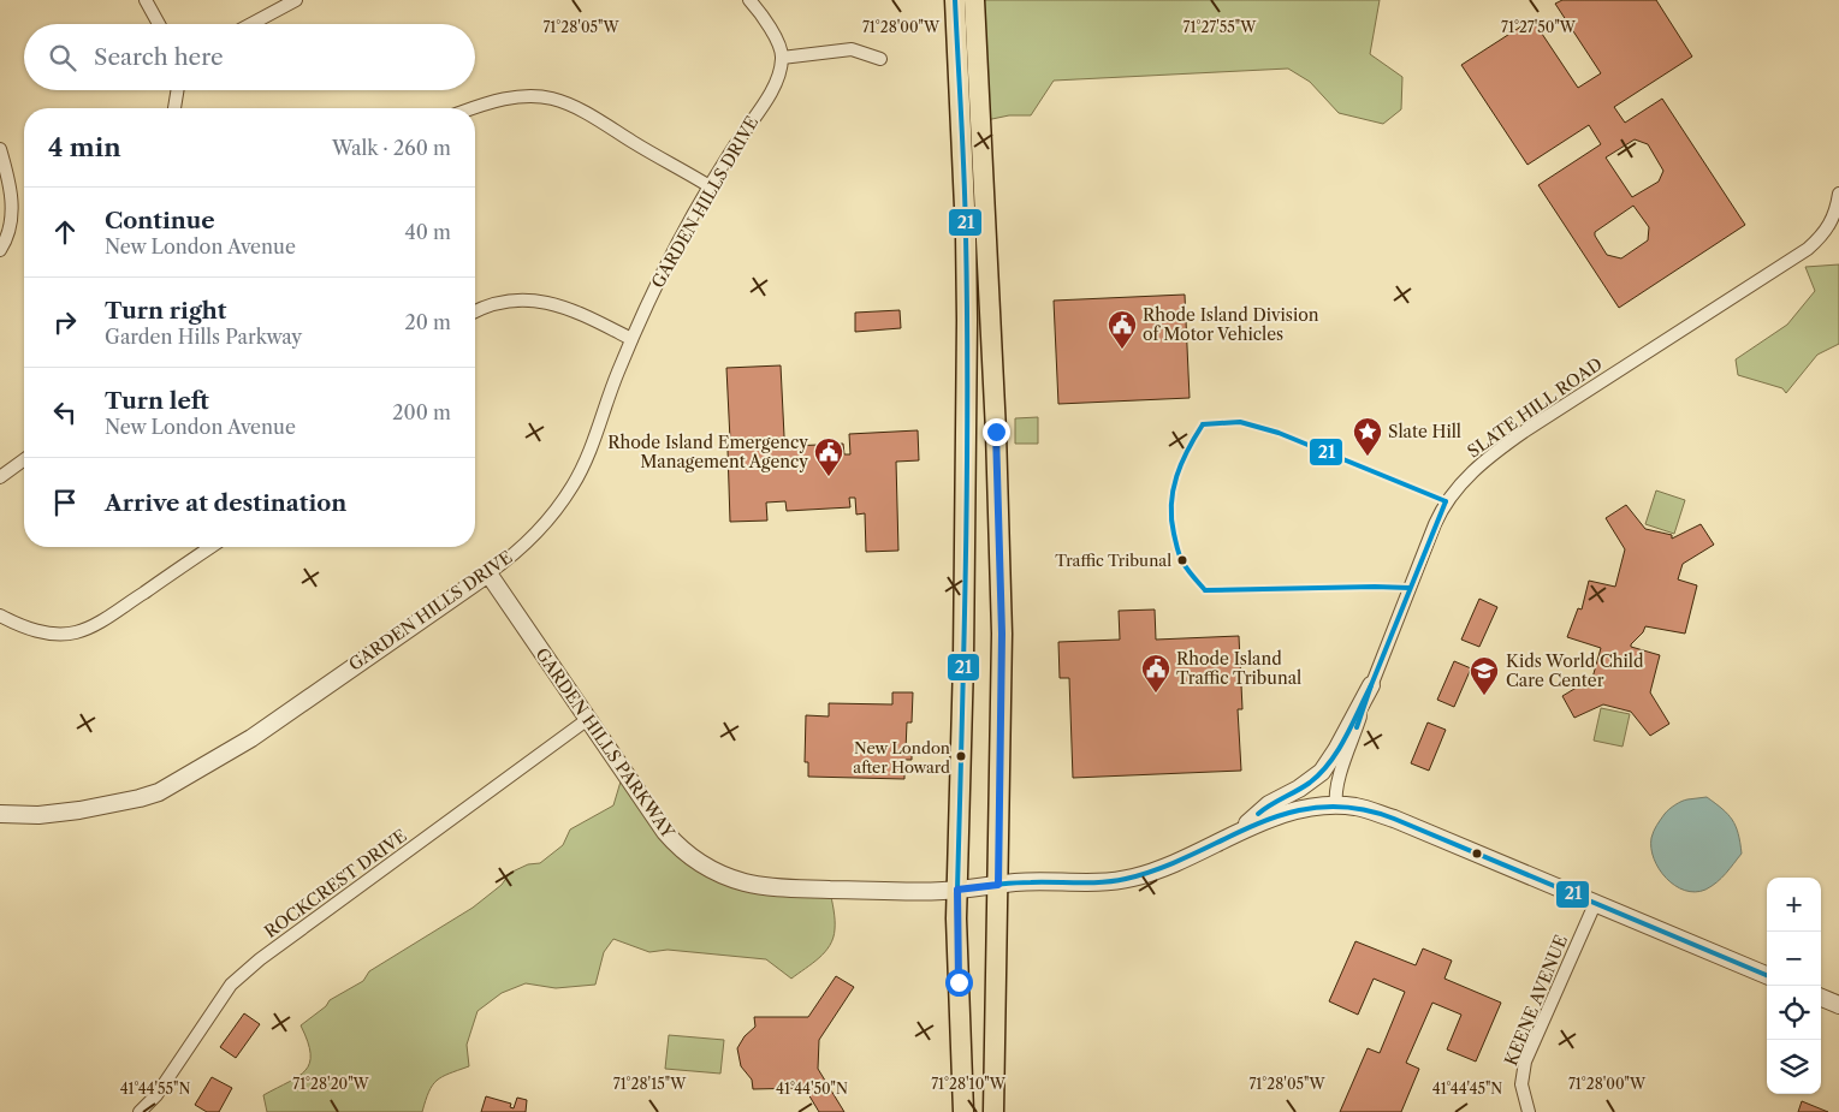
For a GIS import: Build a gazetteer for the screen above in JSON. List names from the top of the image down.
{
  "streets": {
    "street": [
      "GARDEN HILLS DRIVE",
      "SLATE HILL ROAD",
      "GARDEN HILLS PARKWAY",
      "ROCKCREST DRIVE",
      "KEENE AVENUE"
    ]
  },
  "crossings": [
    ["GARDEN HILLS DRIVE", "GARDEN HILLS PARKWAY"],
    ["GARDEN HILLS PARKWAY", "ROCKCREST DRIVE"]
  ],
  "places": {
    "public building": ["Rhode Island Division of Motor Vehicles", "Rhode Island Emergency Management Agency", "Rhode Island Traffic Tribunal"],
    "place": ["Slate Hill"],
    "other": ["Traffic Tribunal", "New London after Howard"],
    "school or university": ["Kids World Child Care Center"]
  },
  "lines": ["transit line 21"],
  "page": {
    "search": "Search here",
    "heading": ["4 min", "Walk · 260 m"],
    "list": [
      ["Continue", "New London Avenue", "40 m"],
      ["Turn right", "Garden Hills Parkway", "20 m"],
      ["Turn left", "New London Avenue", "200 m"],
      "Arrive at destination"
    ],
    "map_buttons": ["+", "−"]
  },
  "coordinates": [
    "71°27'50\"W",
    "71°28'05\"W",
    "71°28'00\"W",
    "71°27'55\"W",
    "71°28'20\"W",
    "71°28'15\"W",
    "71°28'10\"W",
    "41°44'55\"N",
    "41°44'50\"N",
    "41°44'45\"N"
  ]
}
